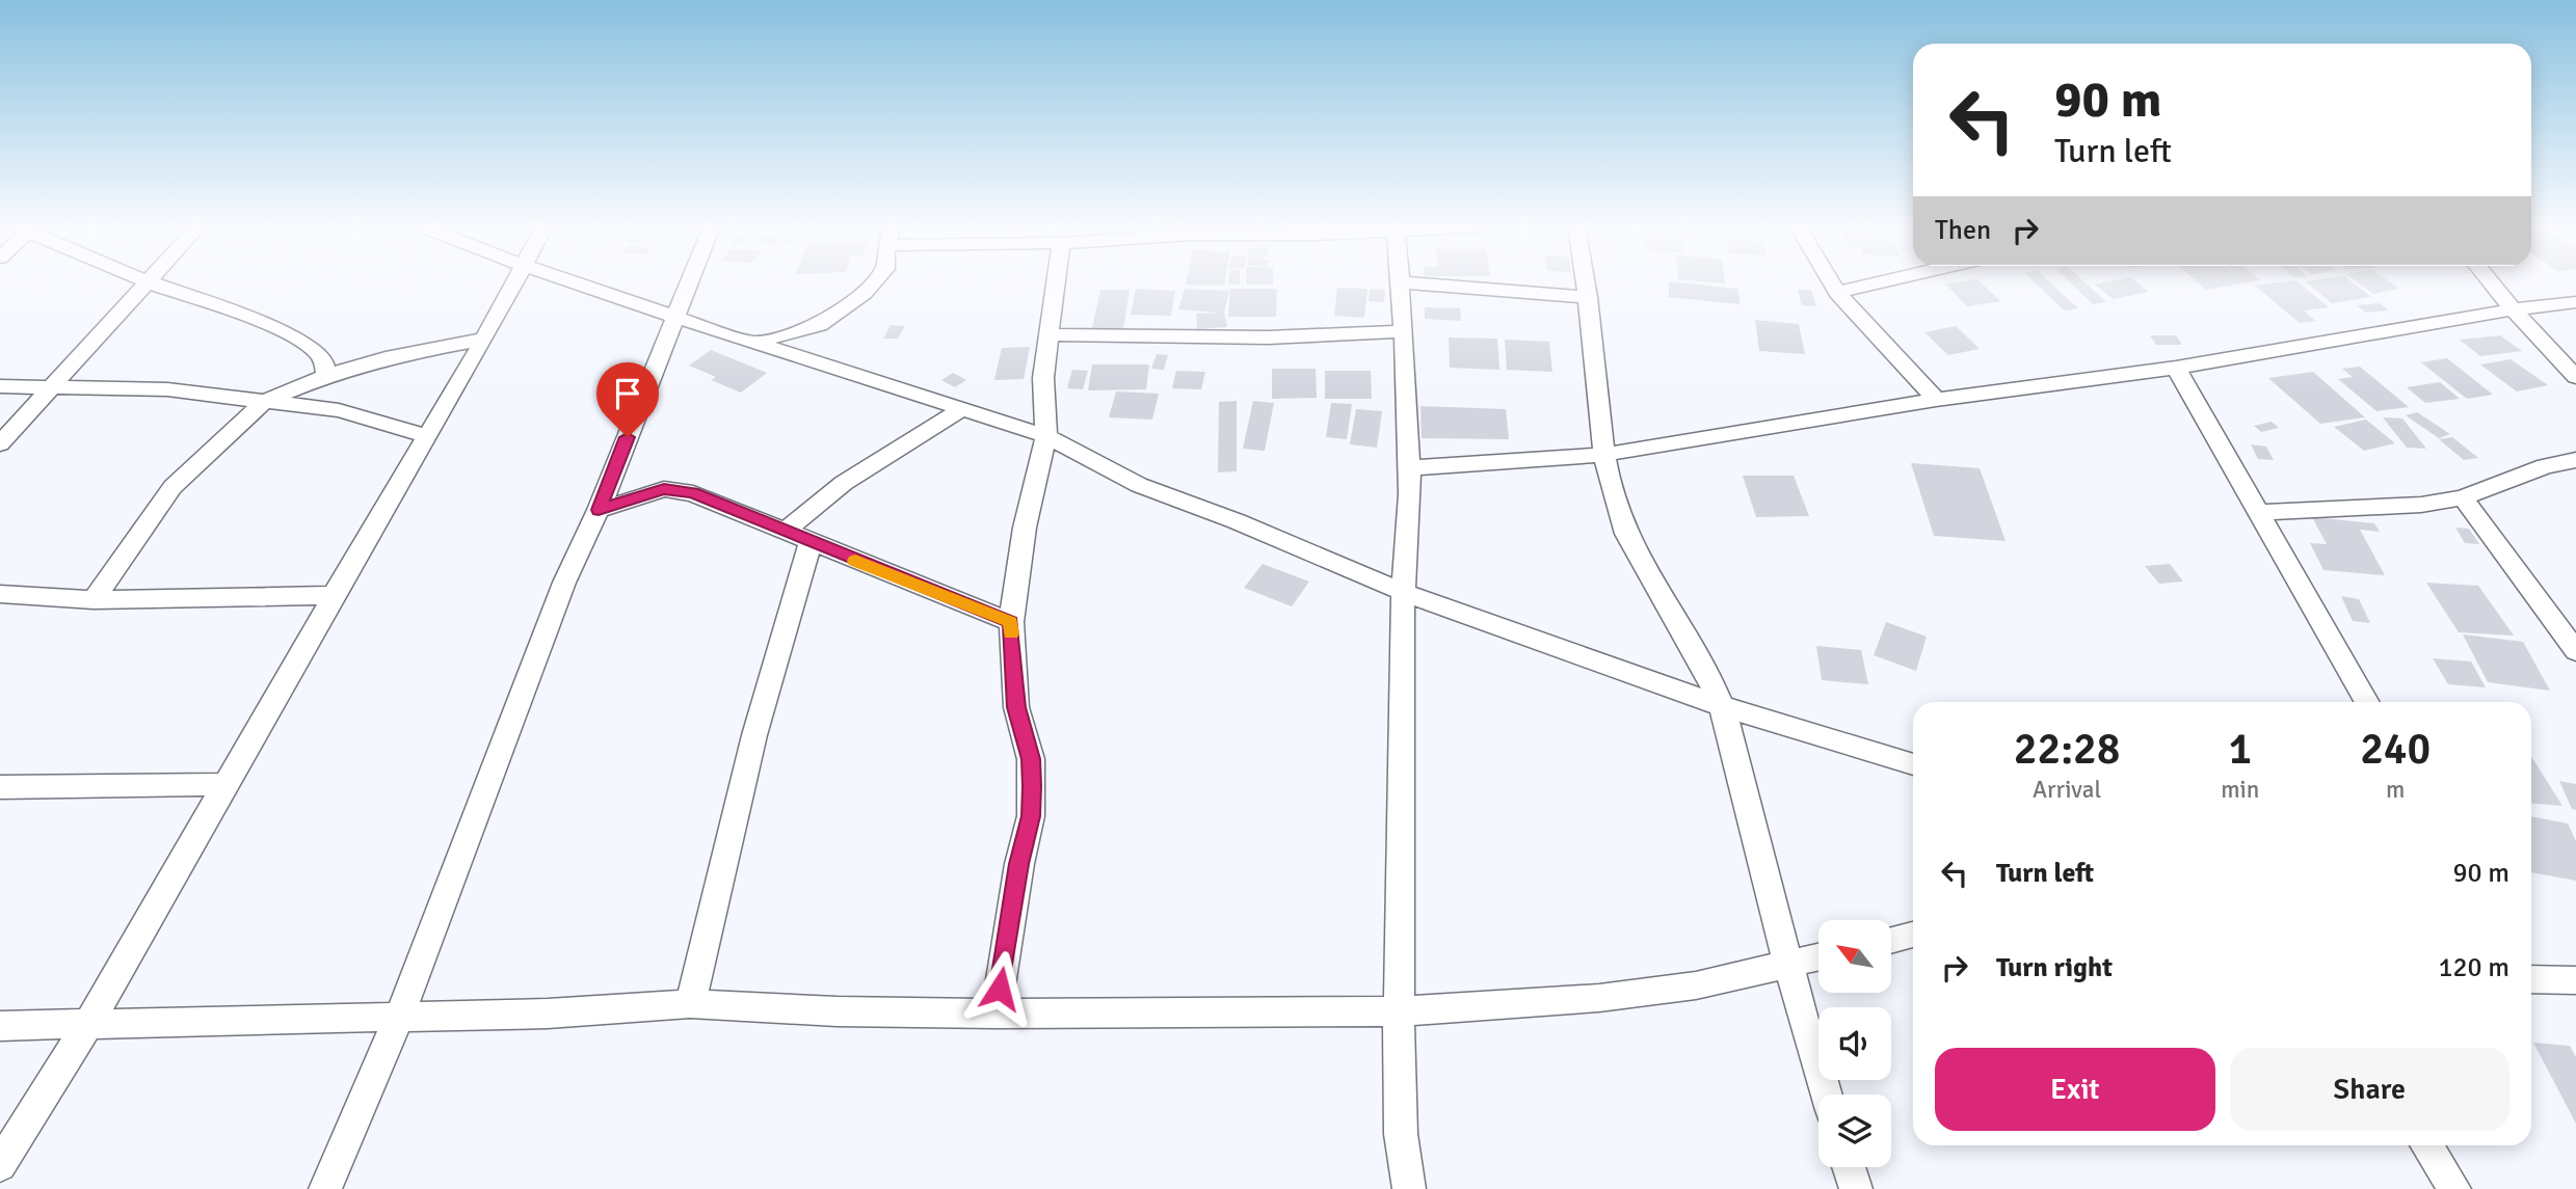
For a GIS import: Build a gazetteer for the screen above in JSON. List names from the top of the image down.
{
  "north": "top left",
  "page": {
    "turn": ["90 m", "Turn left"],
    "then": "Then",
    "eta": [
      "22:28",
      "Arrival",
      "1",
      "min",
      "240",
      "m"
    ],
    "list": [
      {
        "name": "Turn left",
        "value": "90 m"
      },
      {
        "name": "Turn right",
        "value": "120 m"
      }
    ],
    "buttons": ["Exit", "Share"]
  }
}
